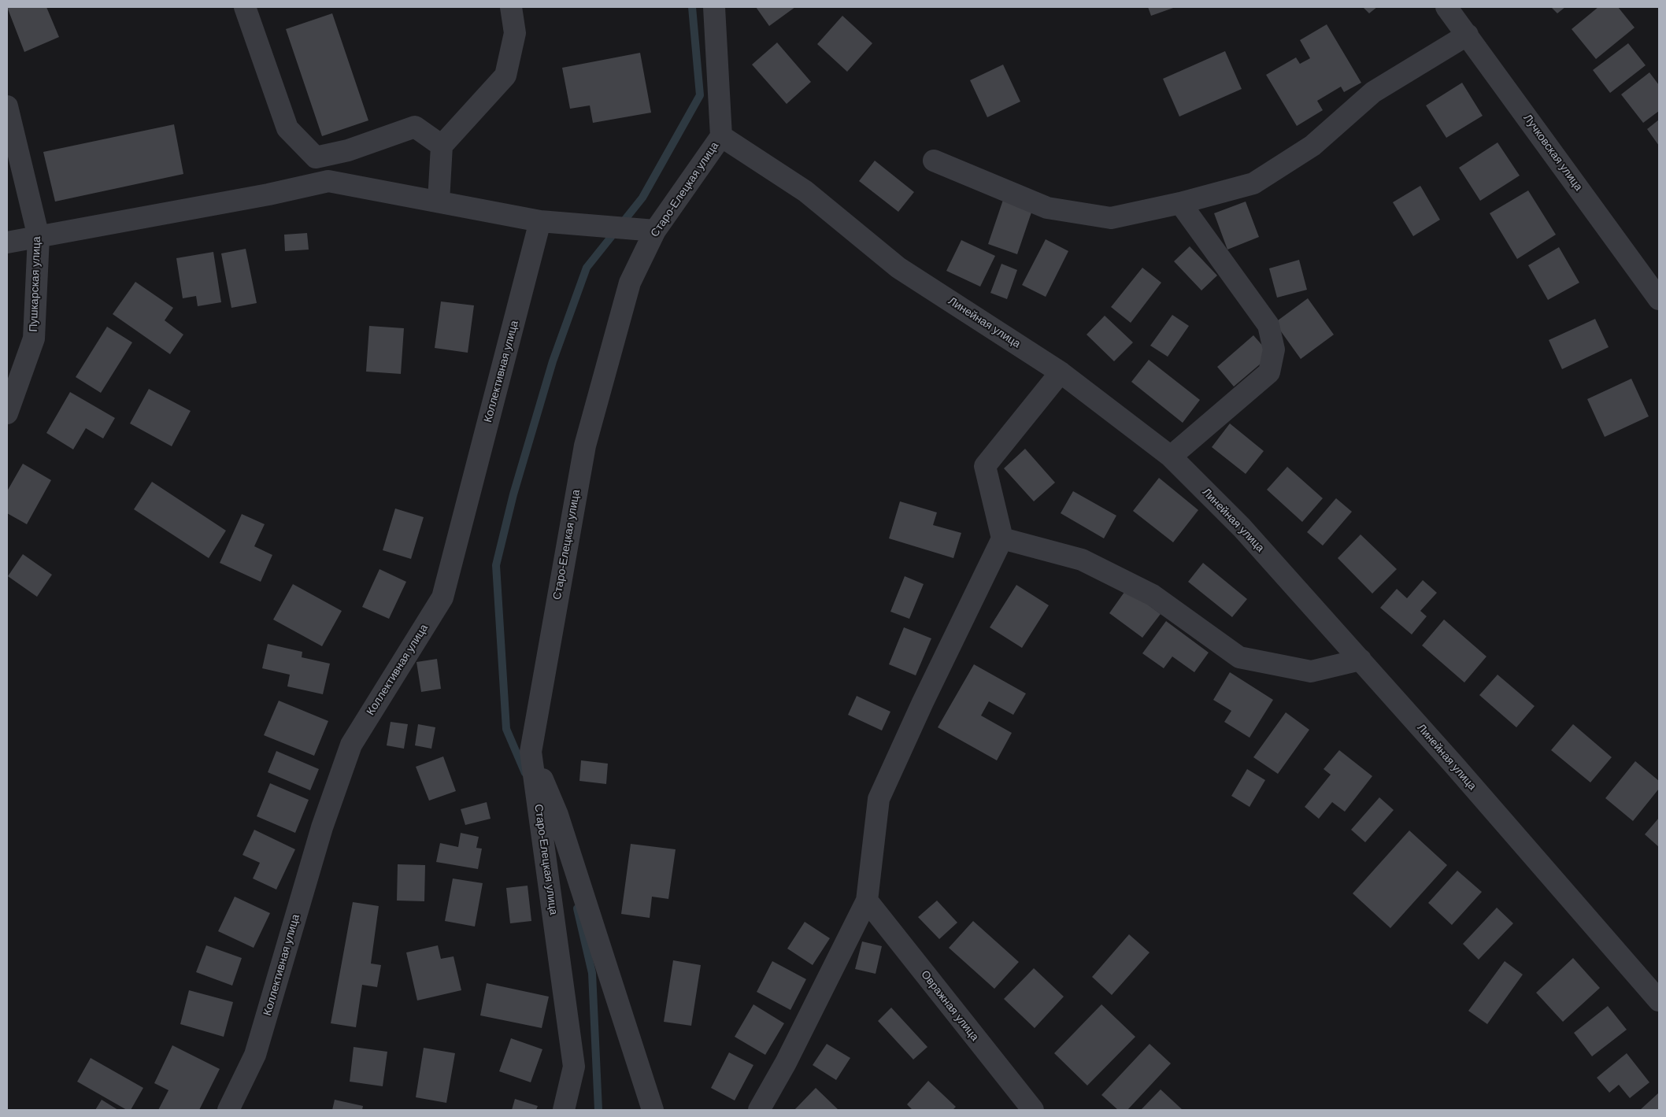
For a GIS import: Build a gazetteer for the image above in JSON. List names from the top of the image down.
{
  "streets": {
    "street": [
      "Лучковская улица",
      "Старо-Елецкая улица",
      "Пушкарская улица",
      "Линейная улица",
      "Коллективная улица",
      "Овражная улица"
    ]
  },
  "crossings": [
    ["Старо-Елецкая улица", "Линейная улица"]
  ]
}
